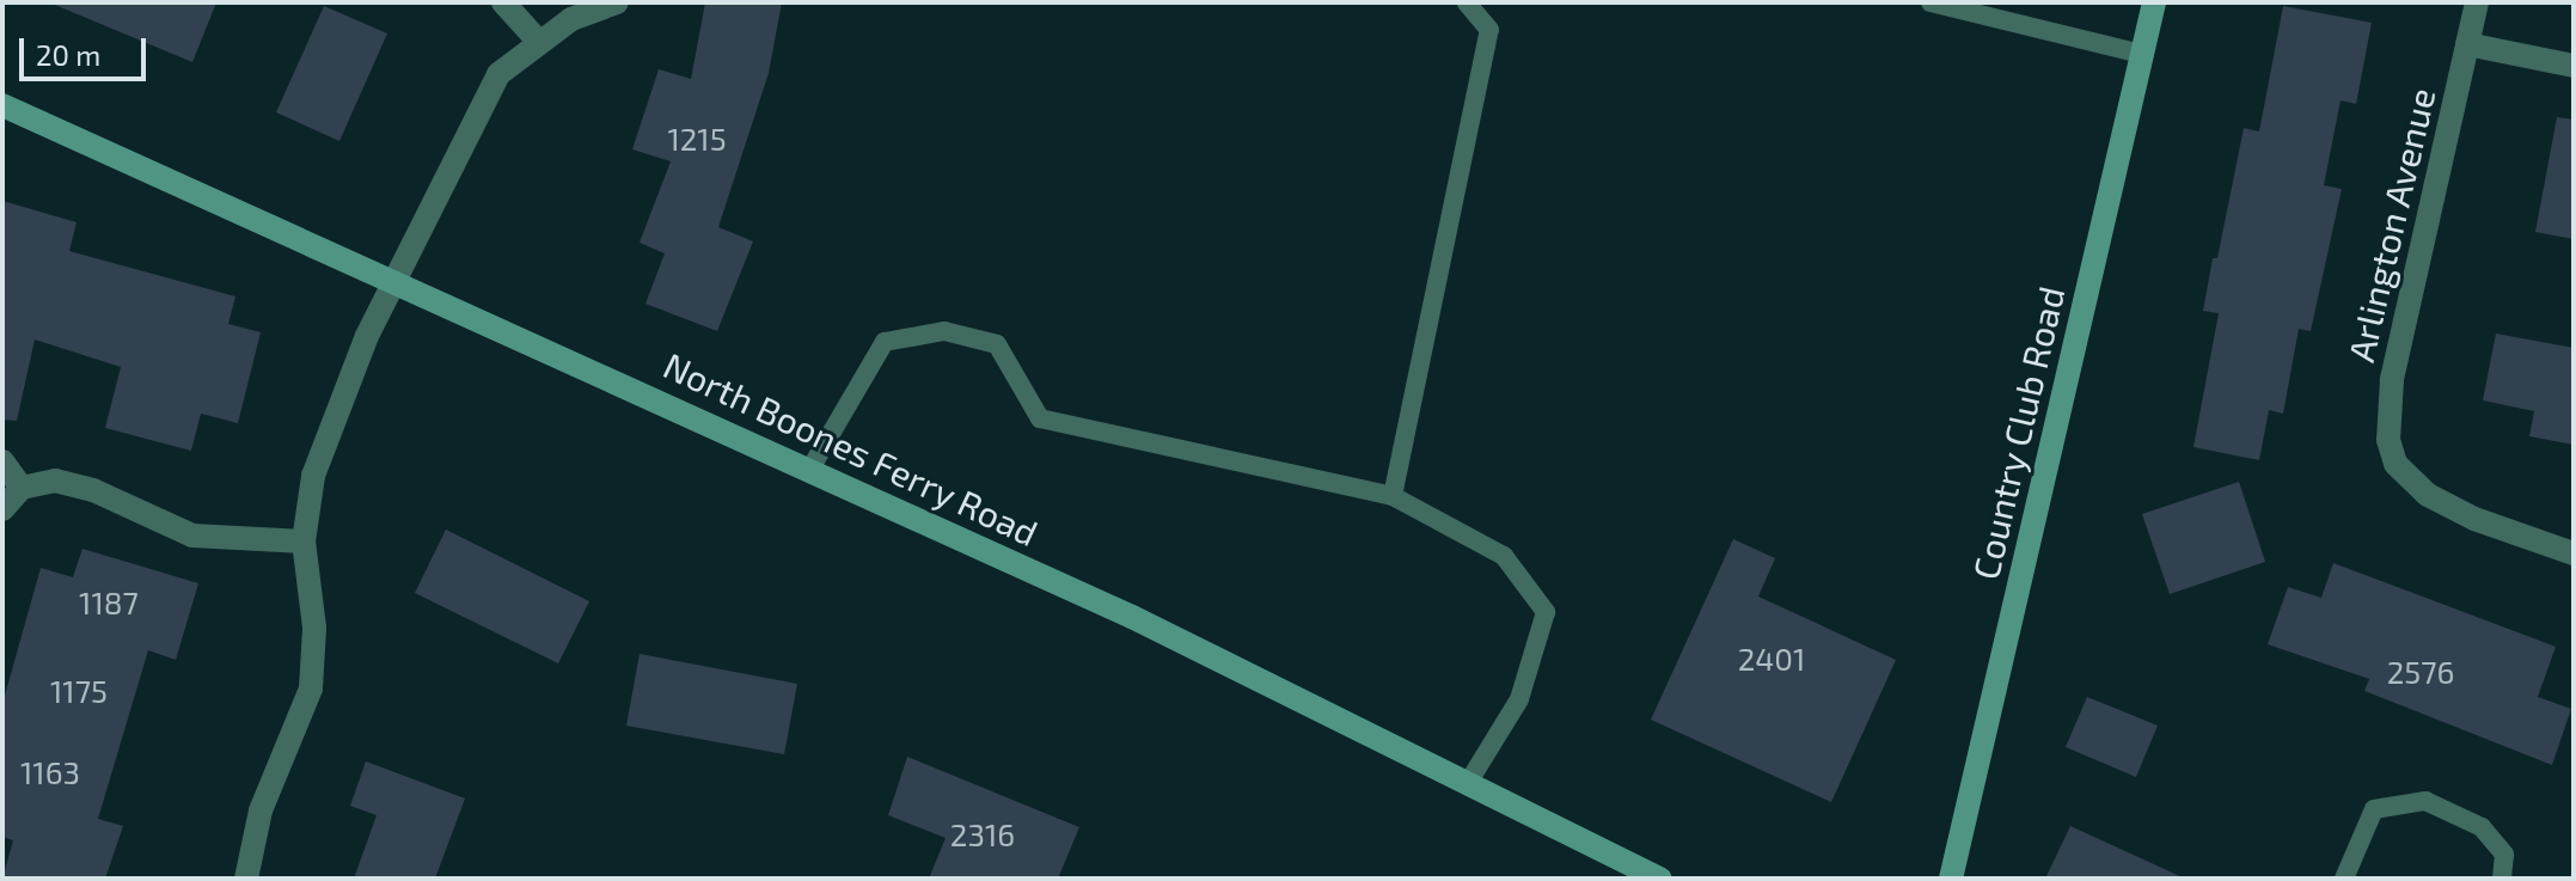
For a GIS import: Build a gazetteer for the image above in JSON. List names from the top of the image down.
{
  "streets": {
    "main road": ["Country Club Road", "North Boones Ferry Road"],
    "street": ["Arlington Avenue"]
  },
  "house_numbers": [
    "1215",
    "1187",
    "2401",
    "2576",
    "1175",
    "1163",
    "2316"
  ],
  "scale_bar": "20 m"
}
